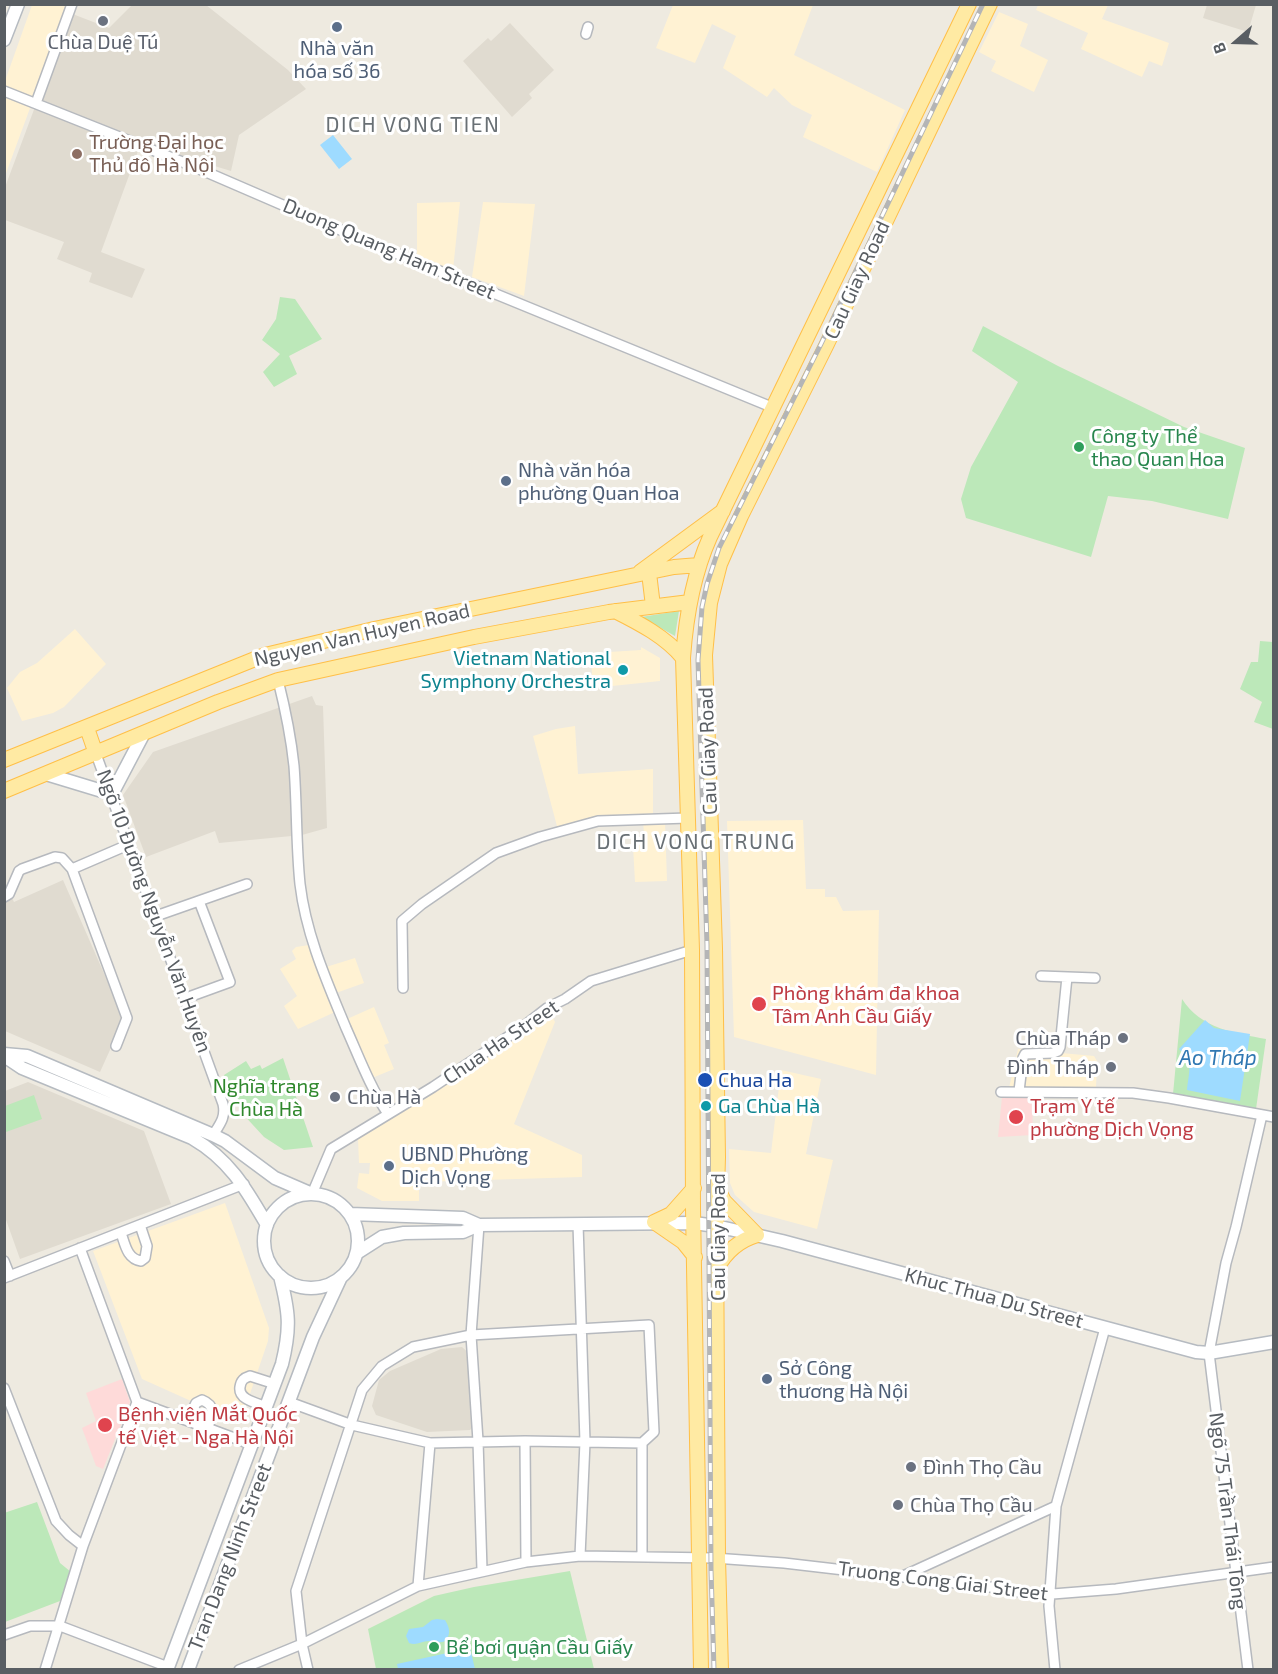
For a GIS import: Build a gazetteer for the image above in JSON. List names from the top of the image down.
{
  "streets": {
    "main road": [
      "Cau Giay Road",
      "Nguyen Van Huyen Road",
      "Khuc Thua Du Street",
      "Tran Dang Ninh Street"
    ],
    "street": [
      "Duong Quang Ham Street",
      "Ngõ 10 Đường Nguyễn Văn Huyên",
      "Chua Ha Street",
      "Ngõ 75 Trần Thái Tông",
      "Truong Cong Giai Street"
    ]
  },
  "crossings": [
    ["Duong Quang Ham Street", "Cau Giay Road"],
    ["Cau Giay Road", "Nguyen Van Huyen Road"],
    ["Cau Giay Road", "Chua Ha Street"],
    ["Cau Giay Road", "Khuc Thua Du Street"],
    ["Cau Giay Road", "Truong Cong Giai Street"],
    ["Nguyen Van Huyen Road", "Ngõ 10 Đường Nguyễn Văn Huyên"],
    ["Chua Ha Street", "Tran Dang Ninh Street"],
    ["Khuc Thua Du Street", "Ngõ 75 Trần Thái Tông"],
    ["Ngõ 75 Trần Thái Tông", "Truong Cong Giai Street"]
  ],
  "districts": ["DICH VONG TIEN", "DICH VONG TRUNG"],
  "water": ["Ao Tháp"],
  "parks": ["Nghĩa trang Chùa Hà"],
  "places": [
    "Chùa Duệ Tú",
    "Nhà văn hóa số 36",
    "Trường Đại học Thủ đô Hà Nội",
    "Công ty Thể thao Quan Hoa",
    "Nhà văn hóa phường Quan Hoa",
    "Vietnam National Symphony Orchestra",
    "Phòng khám đa khoa Tâm Anh Cầu Giấy",
    "Chùa Tháp",
    "Đình Tháp",
    "Chua Ha",
    "Chùa Hà",
    "Ga Chùa Hà",
    "Trạm Y tế phường Dịch Vọng",
    "UBND Phường Dịch Vọng",
    "Sở Công thương Hà Nội",
    "Bệnh viện Mắt Quốc tế Việt - Nga Hà Nội",
    "Đình Thọ Cầu",
    "Chùa Thọ Cầu",
    "Bể bơi quận Cầu Giấy"
  ],
  "north": "left"
}
